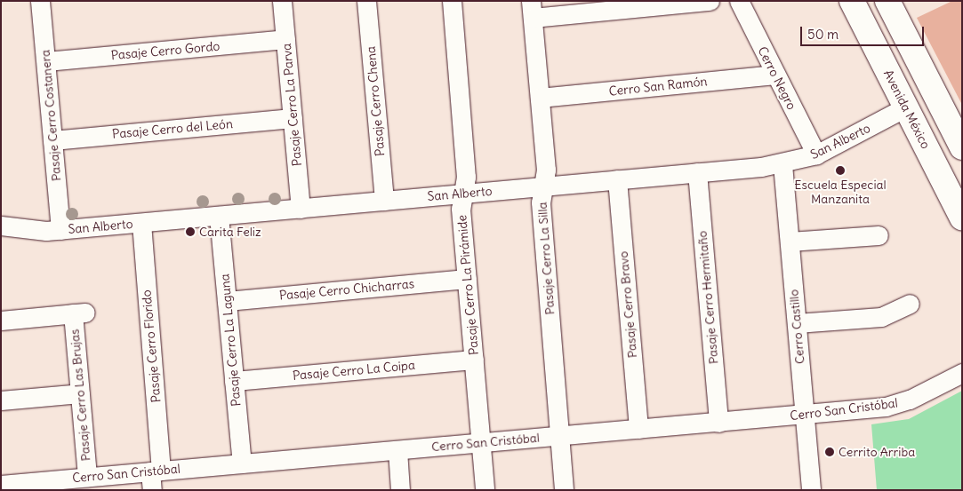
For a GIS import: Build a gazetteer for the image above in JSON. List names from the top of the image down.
{
  "streets": {
    "main road": ["Avenida México"],
    "street": [
      "Pasaje Cerro Gordo",
      "Cerro Negro",
      "Cerro San Ramón",
      "Pasaje Cerro Chena",
      "Pasaje Cerro La Parva",
      "Pasaje Cerro Costanera",
      "Pasaje Cerro del León",
      "San Alberto",
      "Pasaje Cerro La Silla",
      "Pasaje Cerro La Pirámide",
      "Pasaje Cerro Chicharras",
      "Pasaje Cerro Hermitaño",
      "Pasaje Cerro Bravo",
      "Cerro Castillo",
      "Pasaje Cerro La Laguna",
      "Pasaje Cerro Florido",
      "Pasaje Cerro La Coipa",
      "Pasaje Cerro Las Brujas",
      "Cerro San Cristóbal"
    ]
  },
  "crossings": [
    ["Pasaje Cerro Gordo", "Pasaje Cerro La Parva"],
    ["Pasaje Cerro Gordo", "Pasaje Cerro Costanera"],
    ["Cerro Negro", "Cerro San Ramón"],
    ["Cerro Negro", "San Alberto"],
    ["Cerro San Ramón", "Pasaje Cerro La Silla"],
    ["Pasaje Cerro Chena", "San Alberto"],
    ["Pasaje Cerro La Parva", "Pasaje Cerro del León"],
    ["Pasaje Cerro La Parva", "San Alberto"],
    ["Avenida México", "San Alberto"],
    ["Pasaje Cerro Costanera", "Pasaje Cerro del León"],
    ["Pasaje Cerro Costanera", "San Alberto"],
    ["San Alberto", "Pasaje Cerro La Silla"],
    ["San Alberto", "Pasaje Cerro La Pirámide"],
    ["San Alberto", "Pasaje Cerro Hermitaño"],
    ["San Alberto", "Pasaje Cerro Bravo"],
    ["San Alberto", "Cerro Castillo"],
    ["San Alberto", "Pasaje Cerro La Laguna"],
    ["San Alberto", "Pasaje Cerro Florido"],
    ["Pasaje Cerro La Silla", "Cerro San Cristóbal"],
    ["Pasaje Cerro La Pirámide", "Pasaje Cerro Chicharras"],
    ["Pasaje Cerro La Pirámide", "Pasaje Cerro La Coipa"],
    ["Pasaje Cerro La Pirámide", "Cerro San Cristóbal"],
    ["Pasaje Cerro Chicharras", "Pasaje Cerro La Laguna"],
    ["Pasaje Cerro Hermitaño", "Cerro San Cristóbal"],
    ["Pasaje Cerro Bravo", "Cerro San Cristóbal"],
    ["Cerro Castillo", "Cerro San Cristóbal"],
    ["Pasaje Cerro La Laguna", "Pasaje Cerro La Coipa"],
    ["Pasaje Cerro La Laguna", "Cerro San Cristóbal"],
    ["Pasaje Cerro Florido", "Cerro San Cristóbal"],
    ["Pasaje Cerro Las Brujas", "Cerro San Cristóbal"]
  ],
  "places": ["Escuela Especial Manzanita", "Carita Feliz", "Cerrito Arriba"],
  "scale_bar": "50 m"
}
